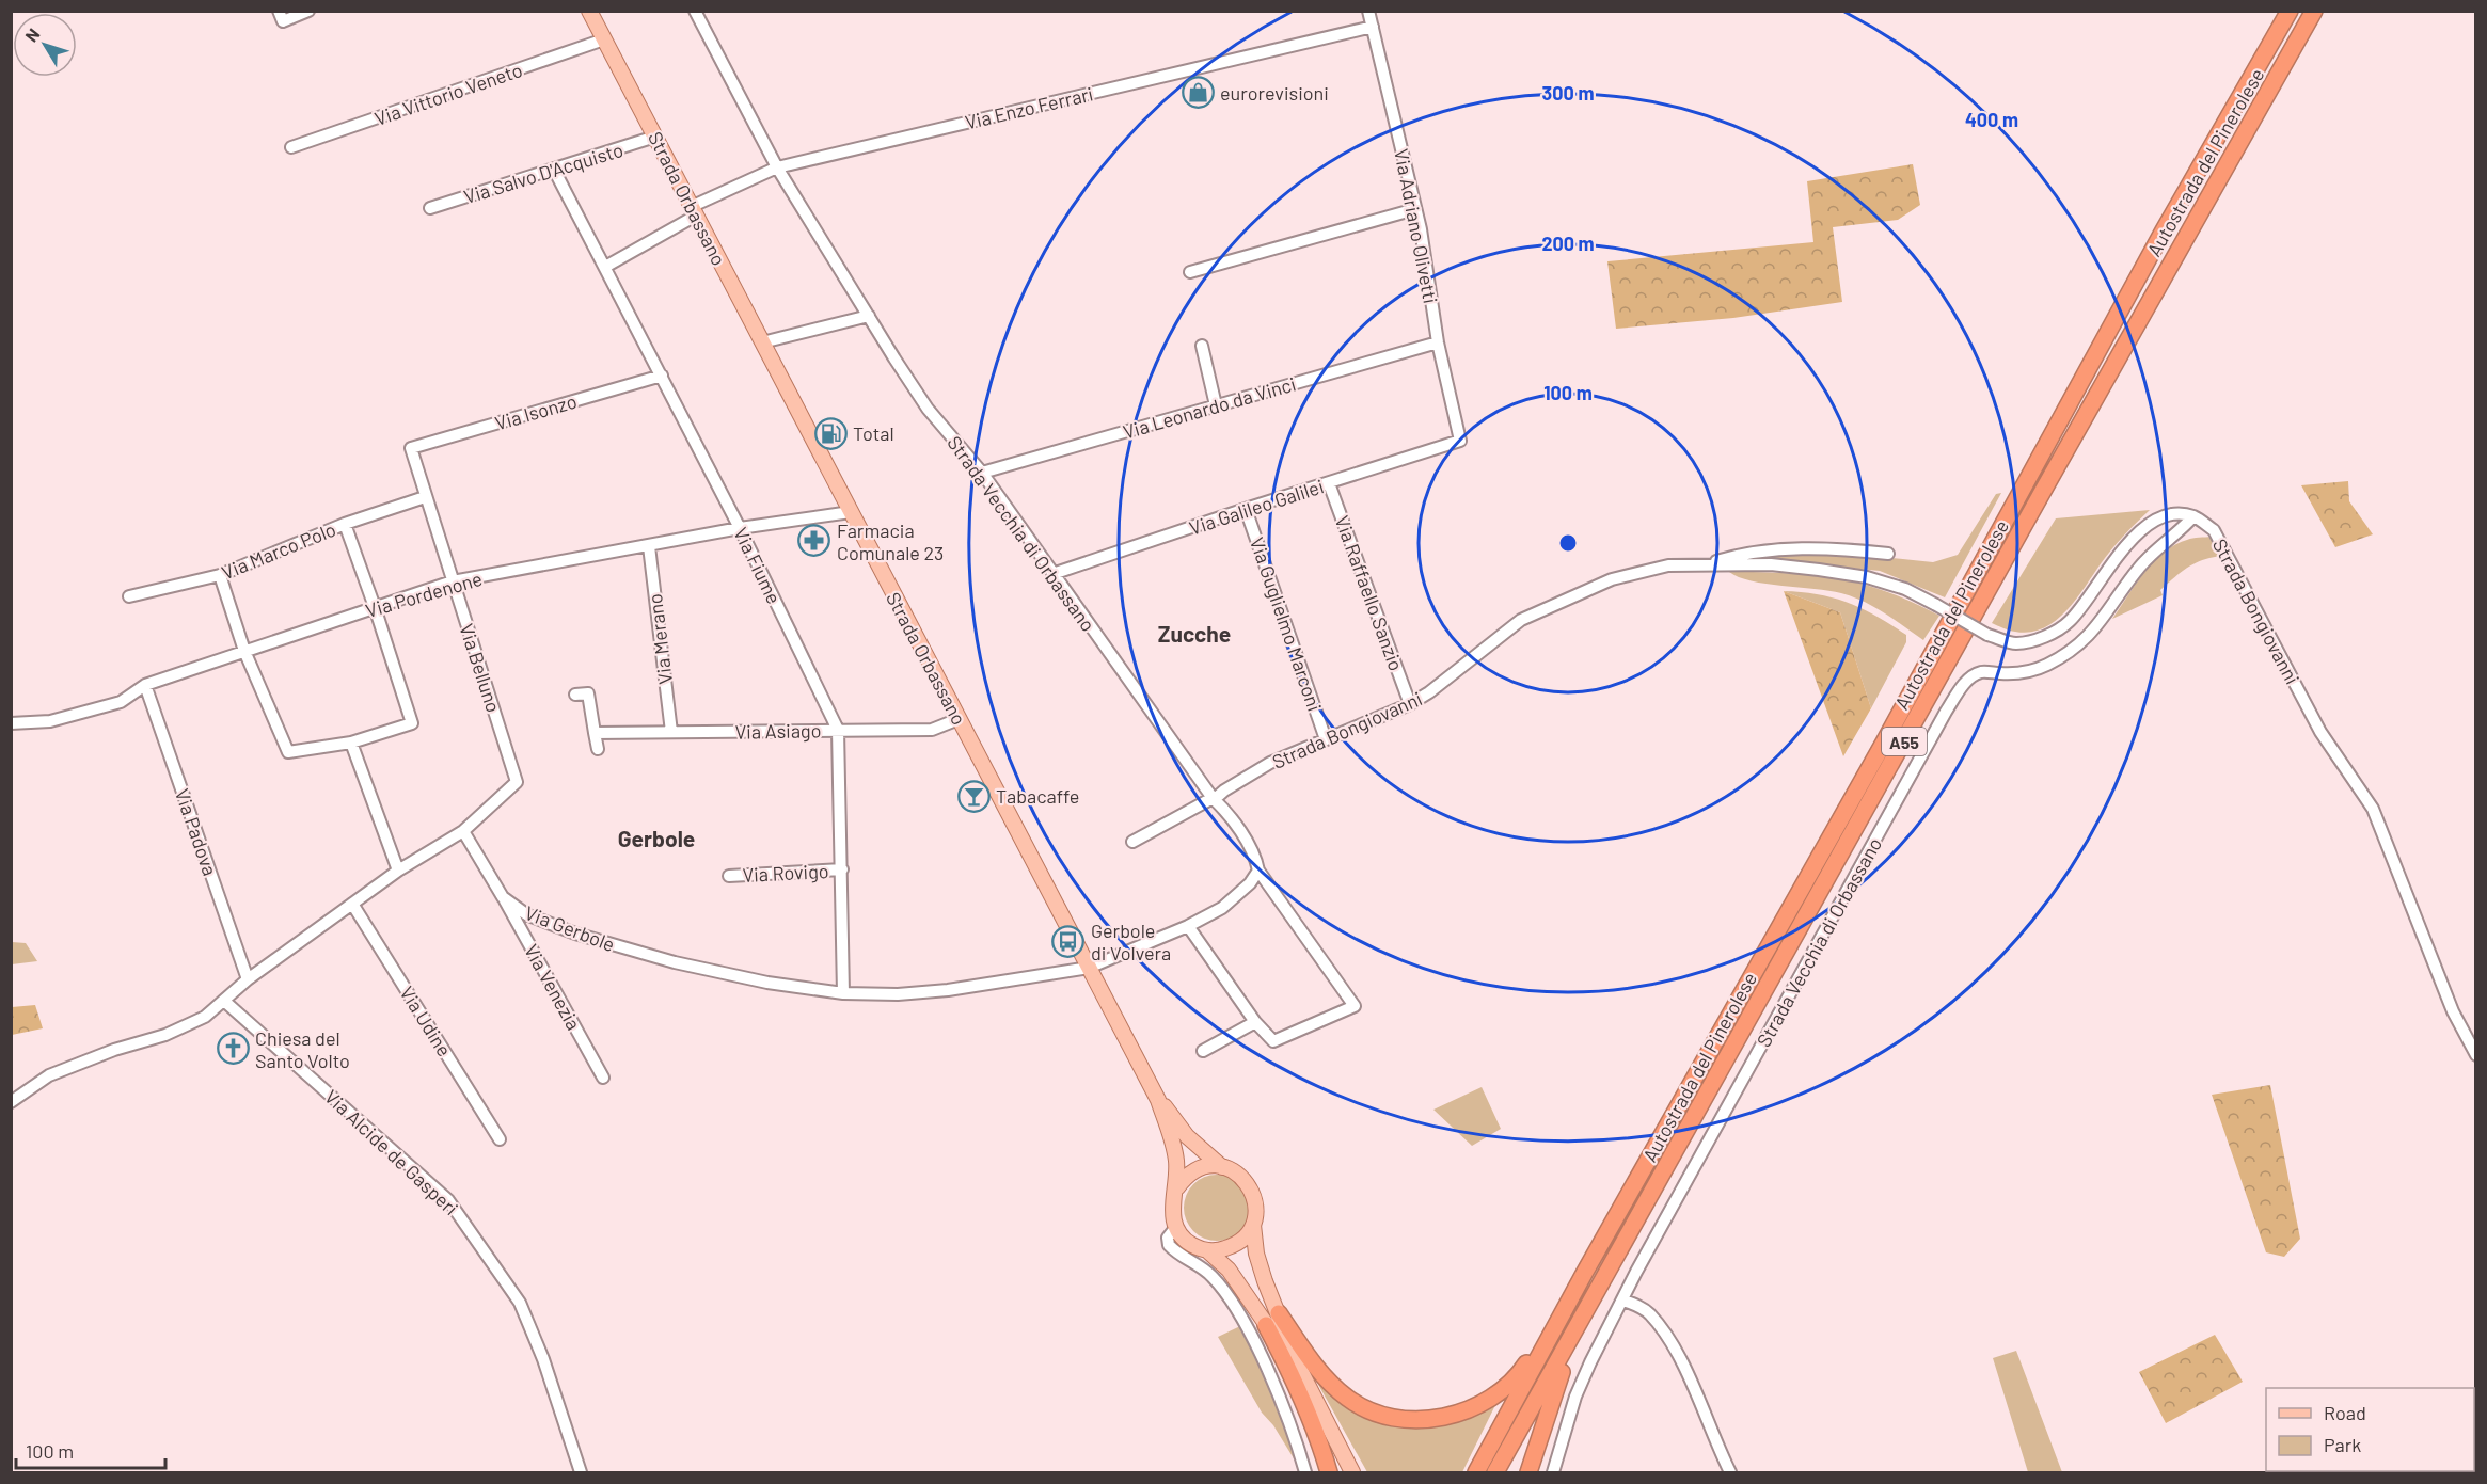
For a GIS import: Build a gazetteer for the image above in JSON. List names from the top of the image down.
{
  "streets": {
    "highway": ["Autostrada del Pinerolese", "A55"],
    "main road": ["Strada Orbassano"],
    "street": [
      "Via Vittorio Veneto",
      "Via Enzo Ferrari",
      "Via Salvo D'Acquisto",
      "Via Adriano Olivetti",
      "Via Leonardo da Vinci",
      "Via Isonzo",
      "Via Galileo Galilei",
      "Strada Vecchia di Orbassano",
      "Via Marco Polo",
      "Via Fiume",
      "Via Raffaello Sanzio",
      "Via Pordenone",
      "Strada Bongiovanni",
      "Via Guglielmo Marconi",
      "Via Merano",
      "Via Belluno",
      "Via Asiago",
      "Via Padova",
      "Via Rovigo",
      "Via Gerbole",
      "Via Venezia",
      "Via Udine",
      "Via Alcide de Gasperi"
    ]
  },
  "crossings": [
    ["Via Vittorio Veneto", "Strada Orbassano"],
    ["Via Enzo Ferrari", "Strada Orbassano"],
    ["Via Enzo Ferrari", "Via Adriano Olivetti"],
    ["Via Enzo Ferrari", "Strada Vecchia di Orbassano"],
    ["Via Enzo Ferrari", "Via Fiume"],
    ["Via Salvo D'Acquisto", "Strada Orbassano"],
    ["Via Salvo D'Acquisto", "Via Fiume"],
    ["Strada Orbassano", "Via Pordenone"],
    ["Strada Orbassano", "Via Asiago"],
    ["Strada Orbassano", "Via Gerbole"],
    ["Via Adriano Olivetti", "Via Leonardo da Vinci"],
    ["Via Adriano Olivetti", "Via Galileo Galilei"],
    ["Via Leonardo da Vinci", "Strada Vecchia di Orbassano"],
    ["Via Isonzo", "Via Fiume"],
    ["Via Isonzo", "Via Belluno"],
    ["Via Galileo Galilei", "Strada Vecchia di Orbassano"],
    ["Via Galileo Galilei", "Via Raffaello Sanzio"],
    ["Via Galileo Galilei", "Via Guglielmo Marconi"],
    ["Strada Vecchia di Orbassano", "Strada Bongiovanni"],
    ["Strada Vecchia di Orbassano", "Via Gerbole"],
    ["Via Marco Polo", "Via Belluno"],
    ["Via Fiume", "Via Pordenone"],
    ["Via Fiume", "Via Asiago"],
    ["Via Fiume", "Via Rovigo"],
    ["Via Fiume", "Via Gerbole"],
    ["Via Raffaello Sanzio", "Strada Bongiovanni"],
    ["Via Pordenone", "Via Merano"],
    ["Via Pordenone", "Via Belluno"],
    ["Via Pordenone", "Via Padova"],
    ["Strada Bongiovanni", "Via Guglielmo Marconi"],
    ["Via Merano", "Via Asiago"],
    ["Via Belluno", "Via Gerbole"],
    ["Via Gerbole", "Via Venezia"]
  ],
  "districts": ["Zucche", "Gerbole"],
  "places": {
    "shop": ["eurorevisioni"],
    "fuel station": ["Total"],
    "pharmacy": ["Farmacia Comunale 23"],
    "bar": ["Tabacaffe"],
    "bus stop": ["Gerbole di Volvera"],
    "church": ["Chiesa del Santo Volto"]
  },
  "legend": ["Road", "Park"],
  "scale_bar": "100 m",
  "north": "top left",
  "rings": [
    "300 m",
    "400 m",
    "200 m",
    "100 m"
  ]
}
